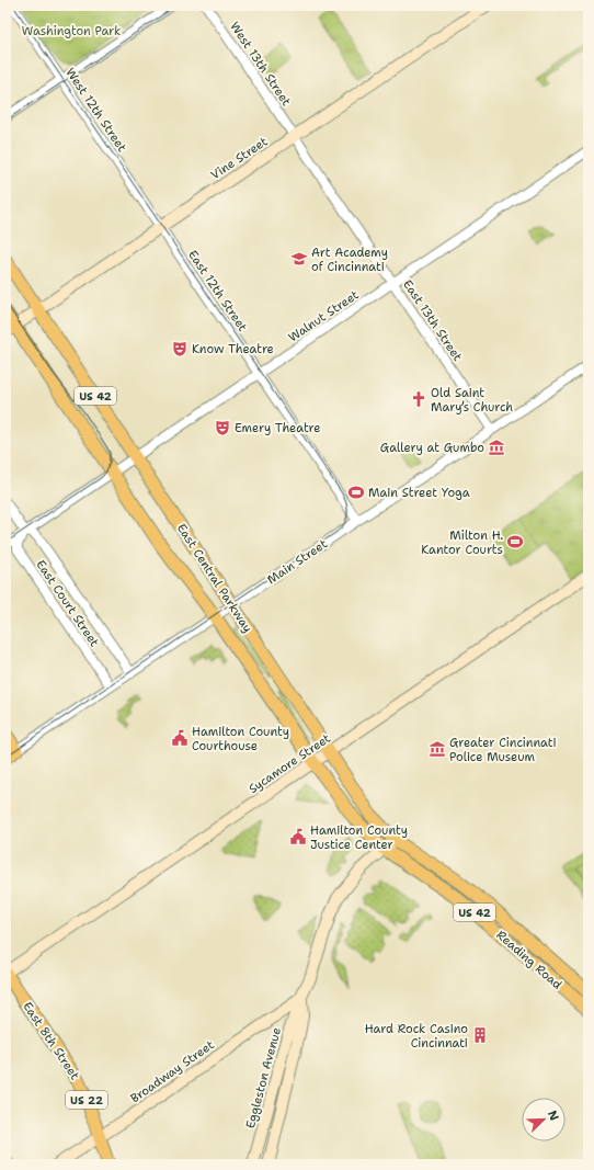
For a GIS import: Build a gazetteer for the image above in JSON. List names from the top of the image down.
{
  "streets": {
    "main road": [
      "Vine Street",
      "US 42",
      "Main Street",
      "East Central Parkway",
      "Sycamore Street",
      "Reading Road",
      "East 8th Street",
      "Broadway Street",
      "Eggleston Avenue",
      "US 22"
    ],
    "street": [
      "West 13th Street",
      "West 12th Street",
      "East 12th Street",
      "Walnut Street",
      "East 13th Street",
      "East Court Street"
    ]
  },
  "crossings": [
    ["West 13th Street", "Vine Street"],
    ["West 13th Street", "East 13th Street"],
    ["West 12th Street", "Vine Street"],
    ["West 12th Street", "East 12th Street"],
    ["Vine Street", "East 12th Street"],
    ["Vine Street", "East 13th Street"],
    ["Vine Street", "US 42"],
    ["Vine Street", "East Central Parkway"],
    ["East 12th Street", "Walnut Street"],
    ["East 12th Street", "Main Street"],
    ["Walnut Street", "East 13th Street"],
    ["Walnut Street", "East Central Parkway"],
    ["Walnut Street", "East Court Street"],
    ["East 13th Street", "Main Street"],
    ["US 42", "East Central Parkway"],
    ["Main Street", "East Central Parkway"],
    ["Main Street", "East Court Street"],
    ["East Central Parkway", "Sycamore Street"],
    ["East Central Parkway", "Reading Road"],
    ["East Central Parkway", "Eggleston Avenue"],
    ["Sycamore Street", "East 8th Street"],
    ["Reading Road", "Eggleston Avenue"],
    ["East 8th Street", "Broadway Street"],
    ["East 8th Street", "US 22"],
    ["Broadway Street", "Eggleston Avenue"],
    ["Broadway Street", "US 22"]
  ],
  "parks": ["Washington Park"],
  "places": {
    "school or university": ["Art Academy of Cincinnati"],
    "theatre": ["Know Theatre", "Emery Theatre"],
    "church": ["Old Saint Mary’s Church"],
    "museum": ["Gallery at Gumbo", "Greater Cincinnati Police Museum"],
    "sports": ["Main Street Yoga", "Milton H. Kantor Courts"],
    "public building": ["Hamilton County Courthouse", "Hamilton County Justice Center"],
    "building": ["Hard Rock Casino Cincinnati"]
  },
  "north": "top right"
}
